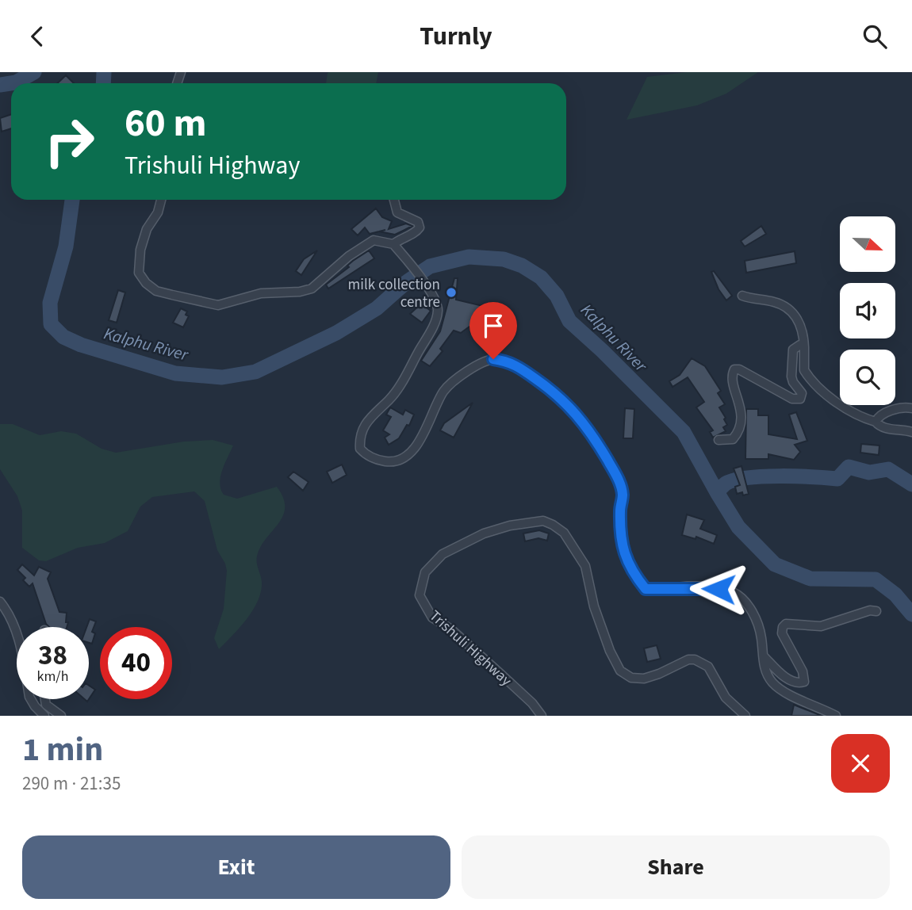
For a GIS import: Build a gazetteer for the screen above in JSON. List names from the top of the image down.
{
  "streets": {
    "street": ["Trishuli Highway"]
  },
  "water": ["Kalphu River"],
  "places": ["milk collection centre"],
  "north": "right",
  "page": {
    "header": "Turnly",
    "turn": ["60 m", "Trishuli Highway"],
    "speed": "38 km/h",
    "limit": "40",
    "heading": ["1 min", "290 m · 21:35"],
    "buttons": ["Exit", "Share"]
  }
}
